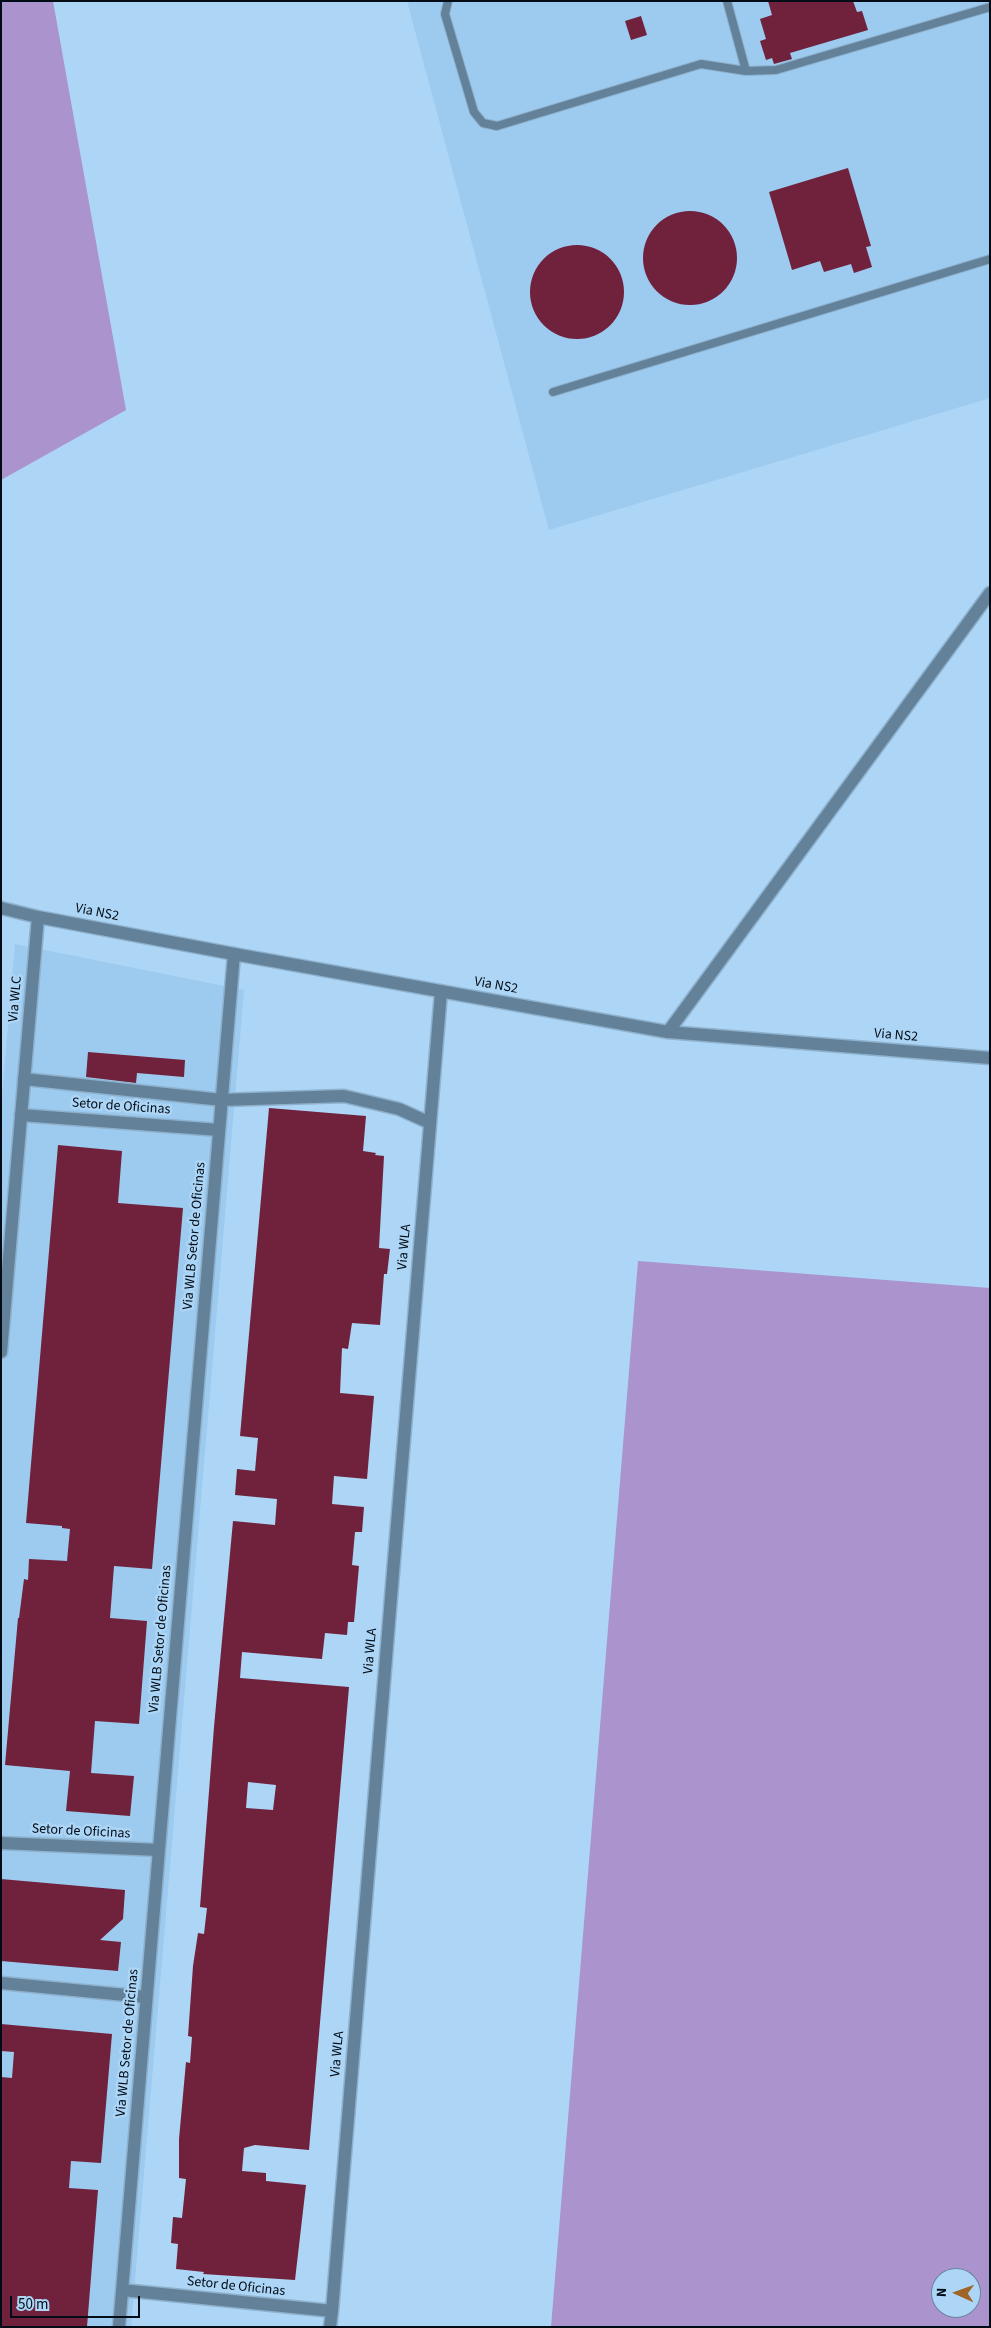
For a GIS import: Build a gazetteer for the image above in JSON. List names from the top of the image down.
{
  "streets": {
    "street": [
      "Via NS2",
      "Via WLC",
      "Setor de Oficinas",
      "Via WLB Setor de Oficinas",
      "Via WLA"
    ]
  },
  "crossings": [
    ["Via NS2", "Via WLC"],
    ["Via NS2", "Via WLB Setor de Oficinas"],
    ["Via NS2", "Via WLA"],
    ["Via WLC", "Setor de Oficinas"],
    ["Setor de Oficinas", "Via WLB Setor de Oficinas"],
    ["Setor de Oficinas", "Via WLA"]
  ],
  "scale_bar": "50 m",
  "north": "left"
}
